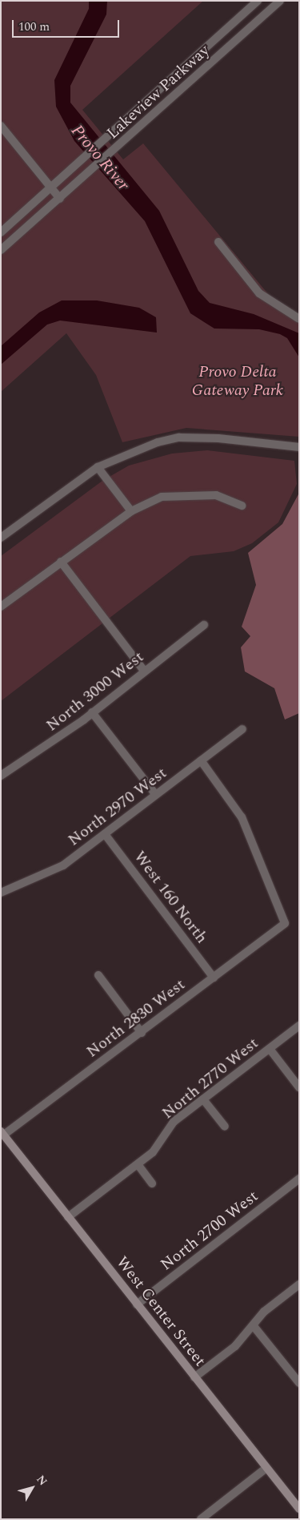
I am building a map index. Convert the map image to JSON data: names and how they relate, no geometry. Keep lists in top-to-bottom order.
{
  "streets": {
    "main road": ["West Center Street"],
    "street": [
      "Lakeview Parkway",
      "North 3000 West",
      "North 2970 West",
      "West 160 North",
      "North 2830 West",
      "North 2770 West",
      "North 2700 West"
    ]
  },
  "crossings": [
    ["North 2970 West", "West 160 North"],
    ["North 2970 West", "North 2830 West"],
    ["West 160 North", "North 2830 West"],
    ["North 2830 West", "West Center Street"],
    ["North 2770 West", "West Center Street"],
    ["North 2700 West", "West Center Street"]
  ],
  "water": ["Provo River"],
  "parks": ["Provo Delta Gateway Park"],
  "scale_bar": "100 m",
  "north": "top right"
}
